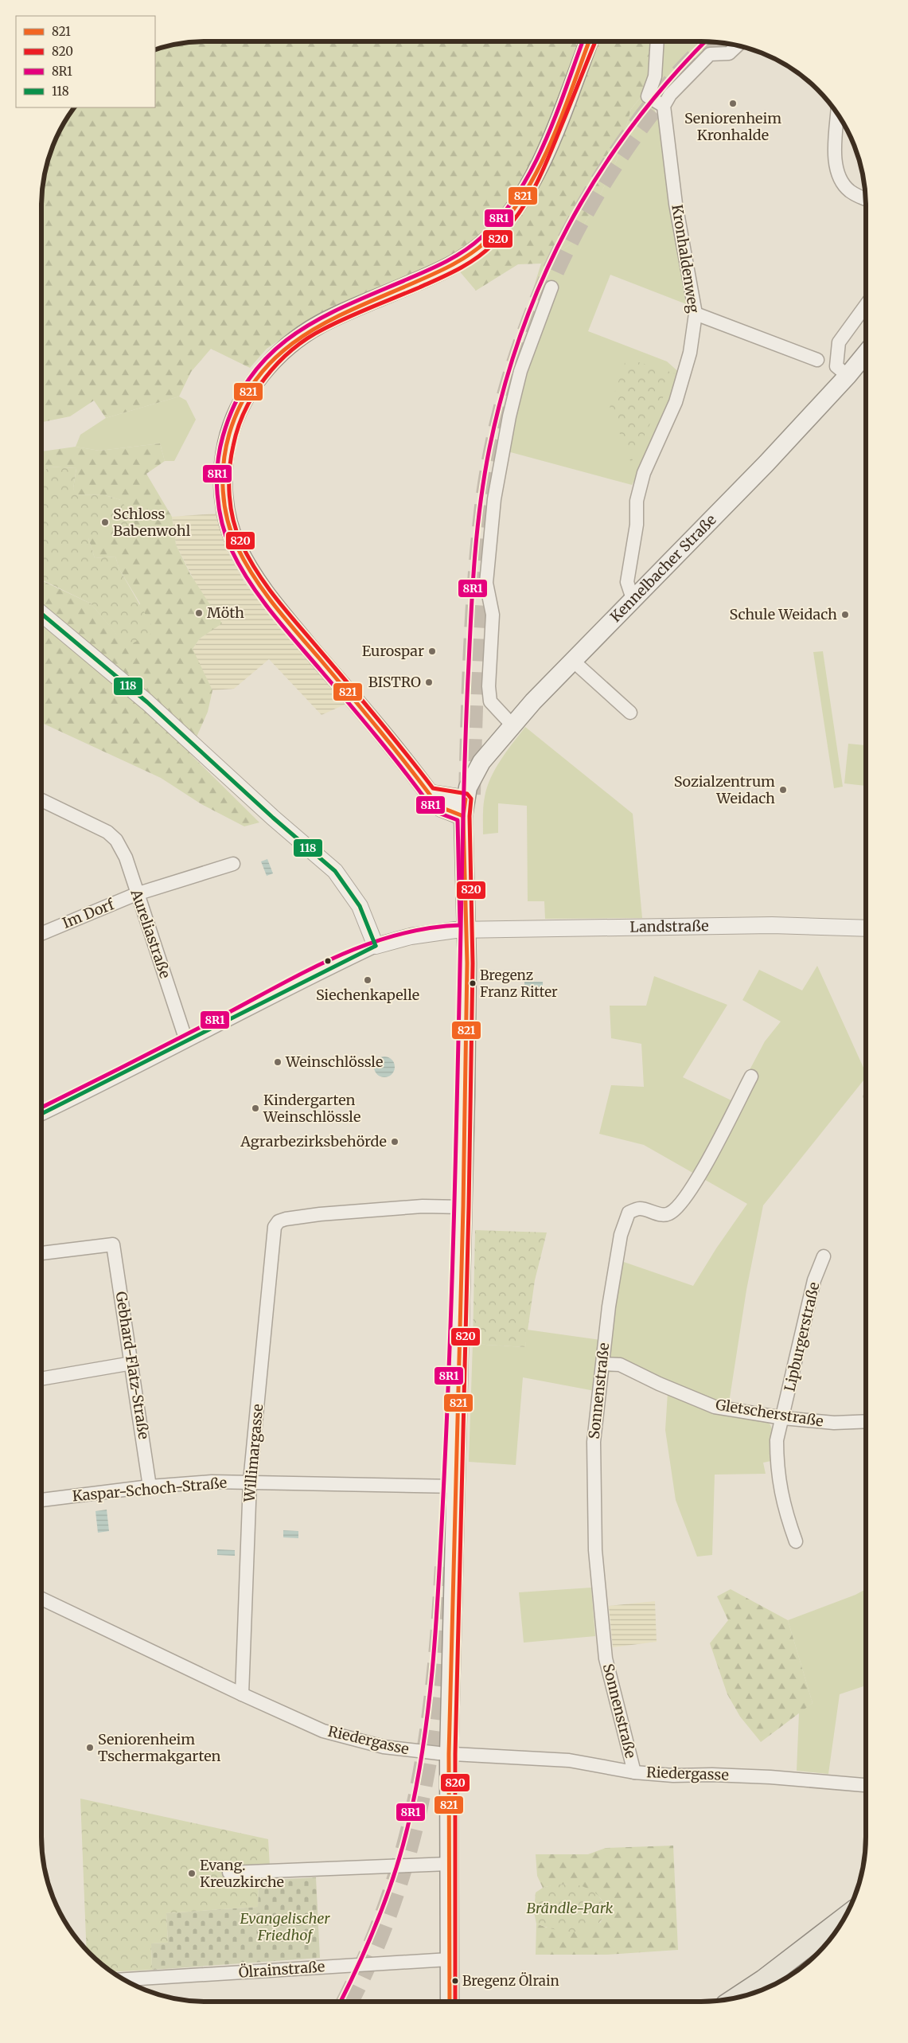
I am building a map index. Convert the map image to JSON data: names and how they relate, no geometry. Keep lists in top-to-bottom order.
{
  "streets": {
    "main road": ["Kennelbacher Straße"],
    "street": [
      "Kronhaldenweg",
      "Im Dorf",
      "Landstraße",
      "Aureliastraße",
      "Lipburgerstraße",
      "Gebhard-Flatz-Straße",
      "Sonnenstraße",
      "Gletscherstraße",
      "Willimargasse",
      "Kaspar-Schoch-Straße",
      "Riedergasse",
      "Ölrainstraße"
    ]
  },
  "crossings": [
    ["Kronhaldenweg", "Kennelbacher Straße"],
    ["Kennelbacher Straße", "Landstraße"],
    ["Kennelbacher Straße", "Willimargasse"],
    ["Kennelbacher Straße", "Kaspar-Schoch-Straße"],
    ["Kennelbacher Straße", "Riedergasse"],
    ["Kennelbacher Straße", "Ölrainstraße"],
    ["Im Dorf", "Aureliastraße"],
    ["Lipburgerstraße", "Gletscherstraße"],
    ["Gebhard-Flatz-Straße", "Kaspar-Schoch-Straße"],
    ["Sonnenstraße", "Gletscherstraße"],
    ["Sonnenstraße", "Riedergasse"],
    ["Willimargasse", "Kaspar-Schoch-Straße"],
    ["Willimargasse", "Riedergasse"]
  ],
  "parks": ["Brändle-Park", "Evangelischer Friedhof"],
  "places": [
    "Seniorenheim Kronhalde",
    "Schloss Babenwohl",
    "Möth",
    "Schule Weidach",
    "Eurospar",
    "BISTRO",
    "Sozialzentrum Weidach",
    "Siechenkapelle",
    "Bregenz Franz Ritter",
    "Weinschlössle",
    "Kindergarten Weinschlössle",
    "Agrarbezirksbehörde",
    "Seniorenheim Tschermakgarten",
    "Evang. Kreuzkirche",
    "Bregenz Ölrain"
  ],
  "lines": [
    "transit line 821",
    "transit line 820",
    "transit line 8R1",
    "transit line 118"
  ],
  "legend": [
    "821",
    "820",
    "8R1",
    "118"
  ]
}
